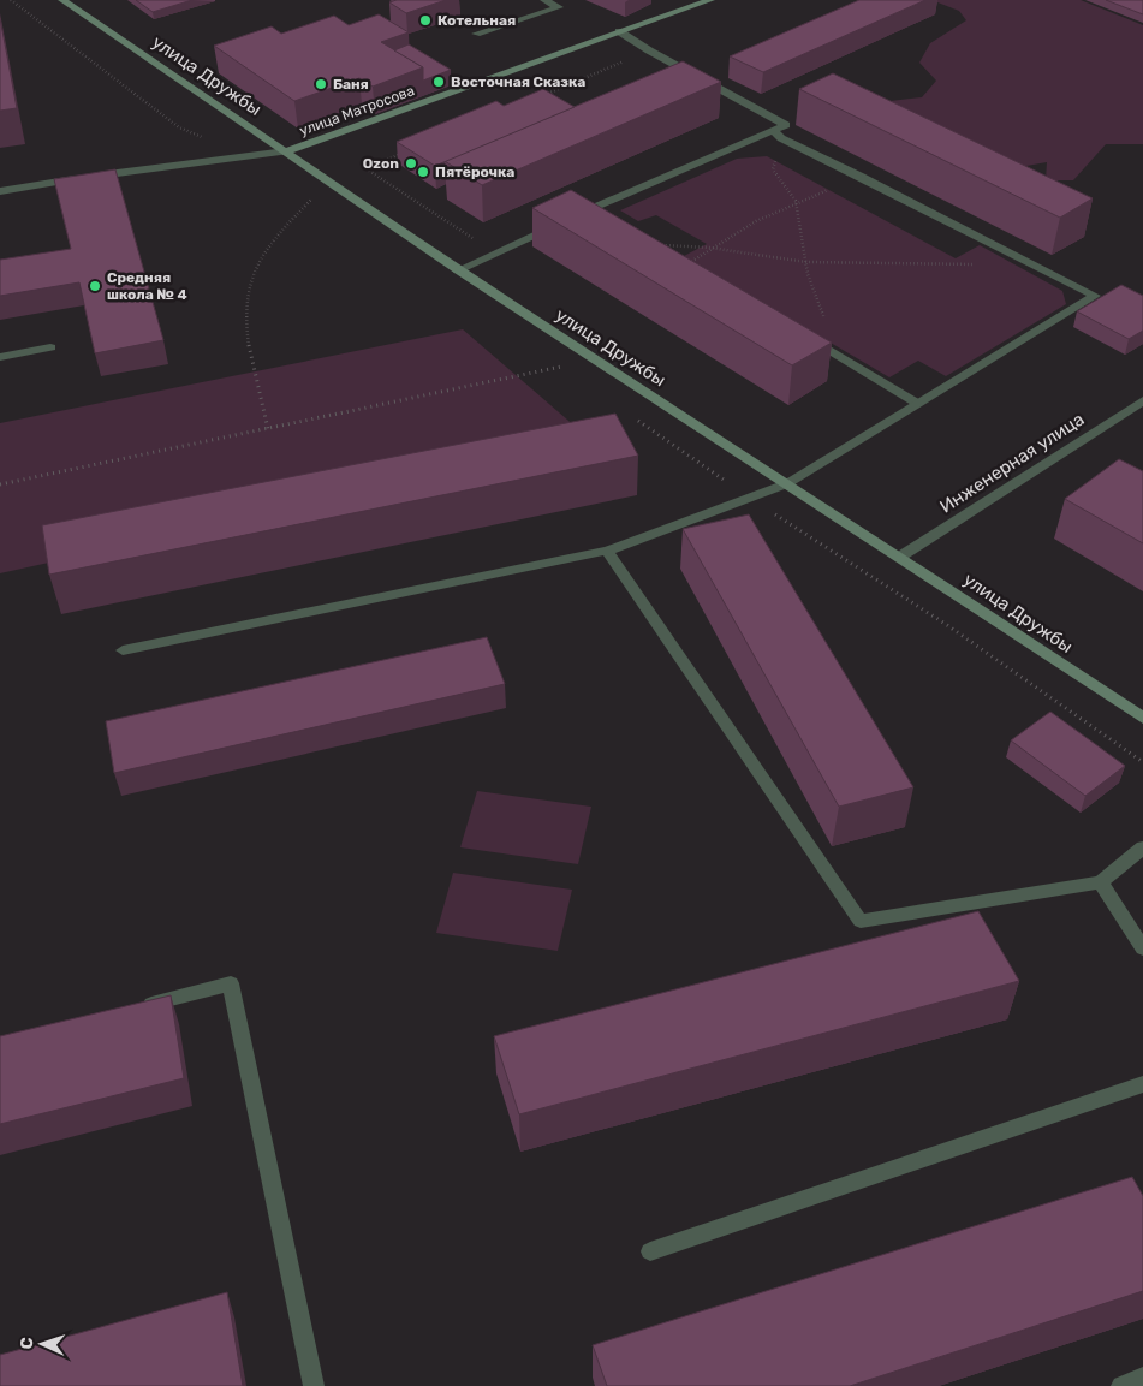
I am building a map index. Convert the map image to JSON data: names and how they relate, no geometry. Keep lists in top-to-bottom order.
{
  "streets": {
    "street": ["улица Дружбы", "улица Матросова", "Инженерная улица"]
  },
  "crossings": [
    ["улица Дружбы", "улица Матросова"],
    ["улица Дружбы", "Инженерная улица"]
  ],
  "places": [
    "Котельная",
    "Восточная Сказка",
    "Баня",
    "Ozon",
    "Пятёрочка",
    "Средняя школа № 4"
  ],
  "north": "left"
}
